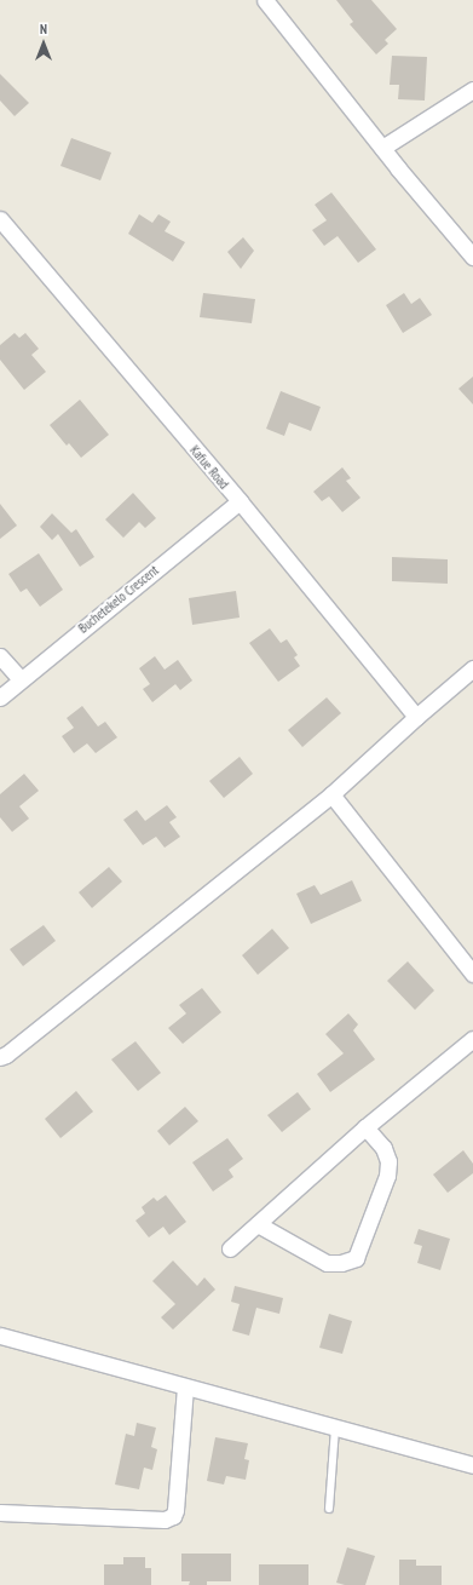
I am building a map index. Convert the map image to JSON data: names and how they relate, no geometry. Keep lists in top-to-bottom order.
{
  "streets": {
    "street": ["Kafue Road", "Buchetekelo Crescent"]
  },
  "crossings": [
    ["Kafue Road", "Buchetekelo Crescent"]
  ],
  "north": "top"
}
